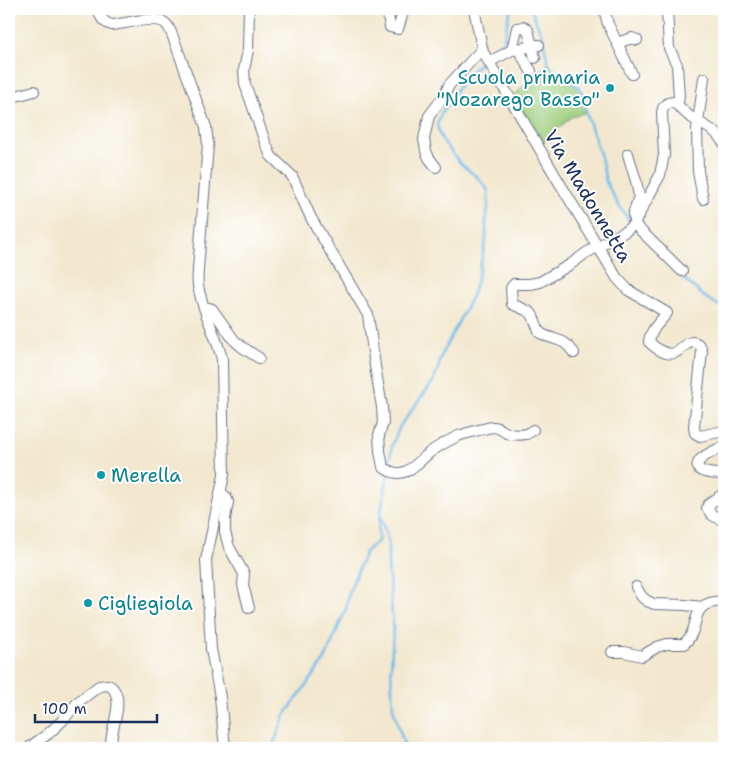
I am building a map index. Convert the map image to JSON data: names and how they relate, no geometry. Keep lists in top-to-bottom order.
{
  "streets": {
    "street": ["Via Madonnetta"]
  },
  "places": ["Scuola primaria \"Nozarego Basso\"", "Merella", "Cigliegiola"],
  "scale_bar": "100 m"
}
